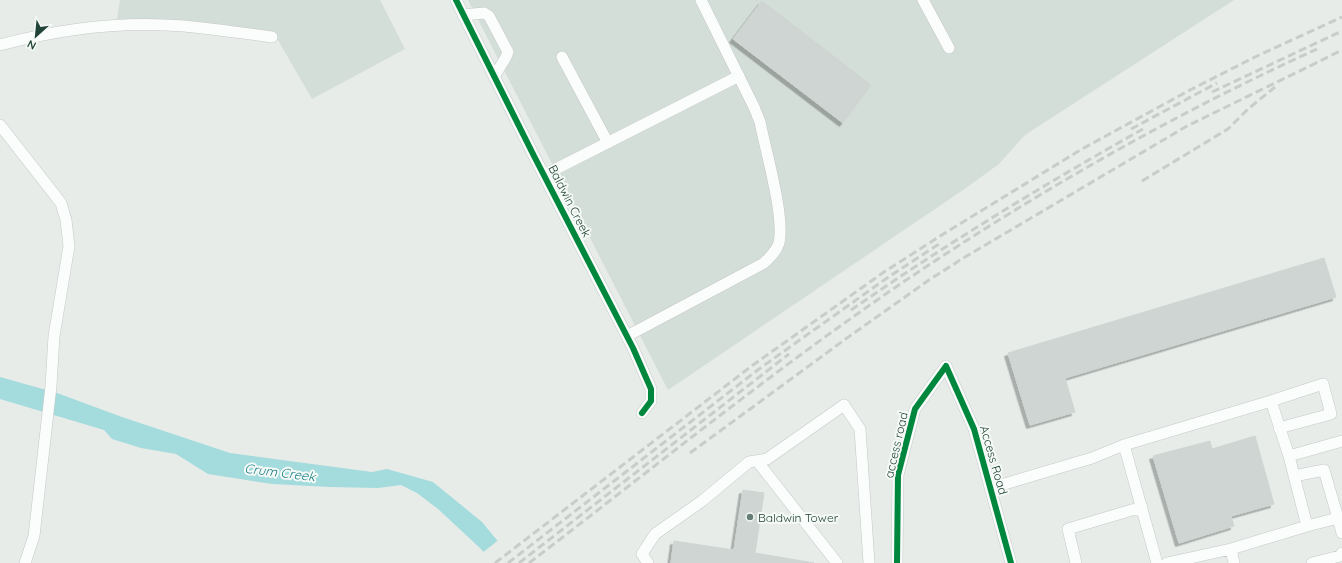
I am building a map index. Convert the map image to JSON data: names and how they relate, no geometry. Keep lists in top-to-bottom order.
{
  "streets": {
    "street": ["Baldwin Creek", "access road", "Access Road"]
  },
  "crossings": [
    ["access road", "Access Road"]
  ],
  "water": ["Crum Creek"],
  "places": ["Baldwin Tower"],
  "north": "bottom left"
}
